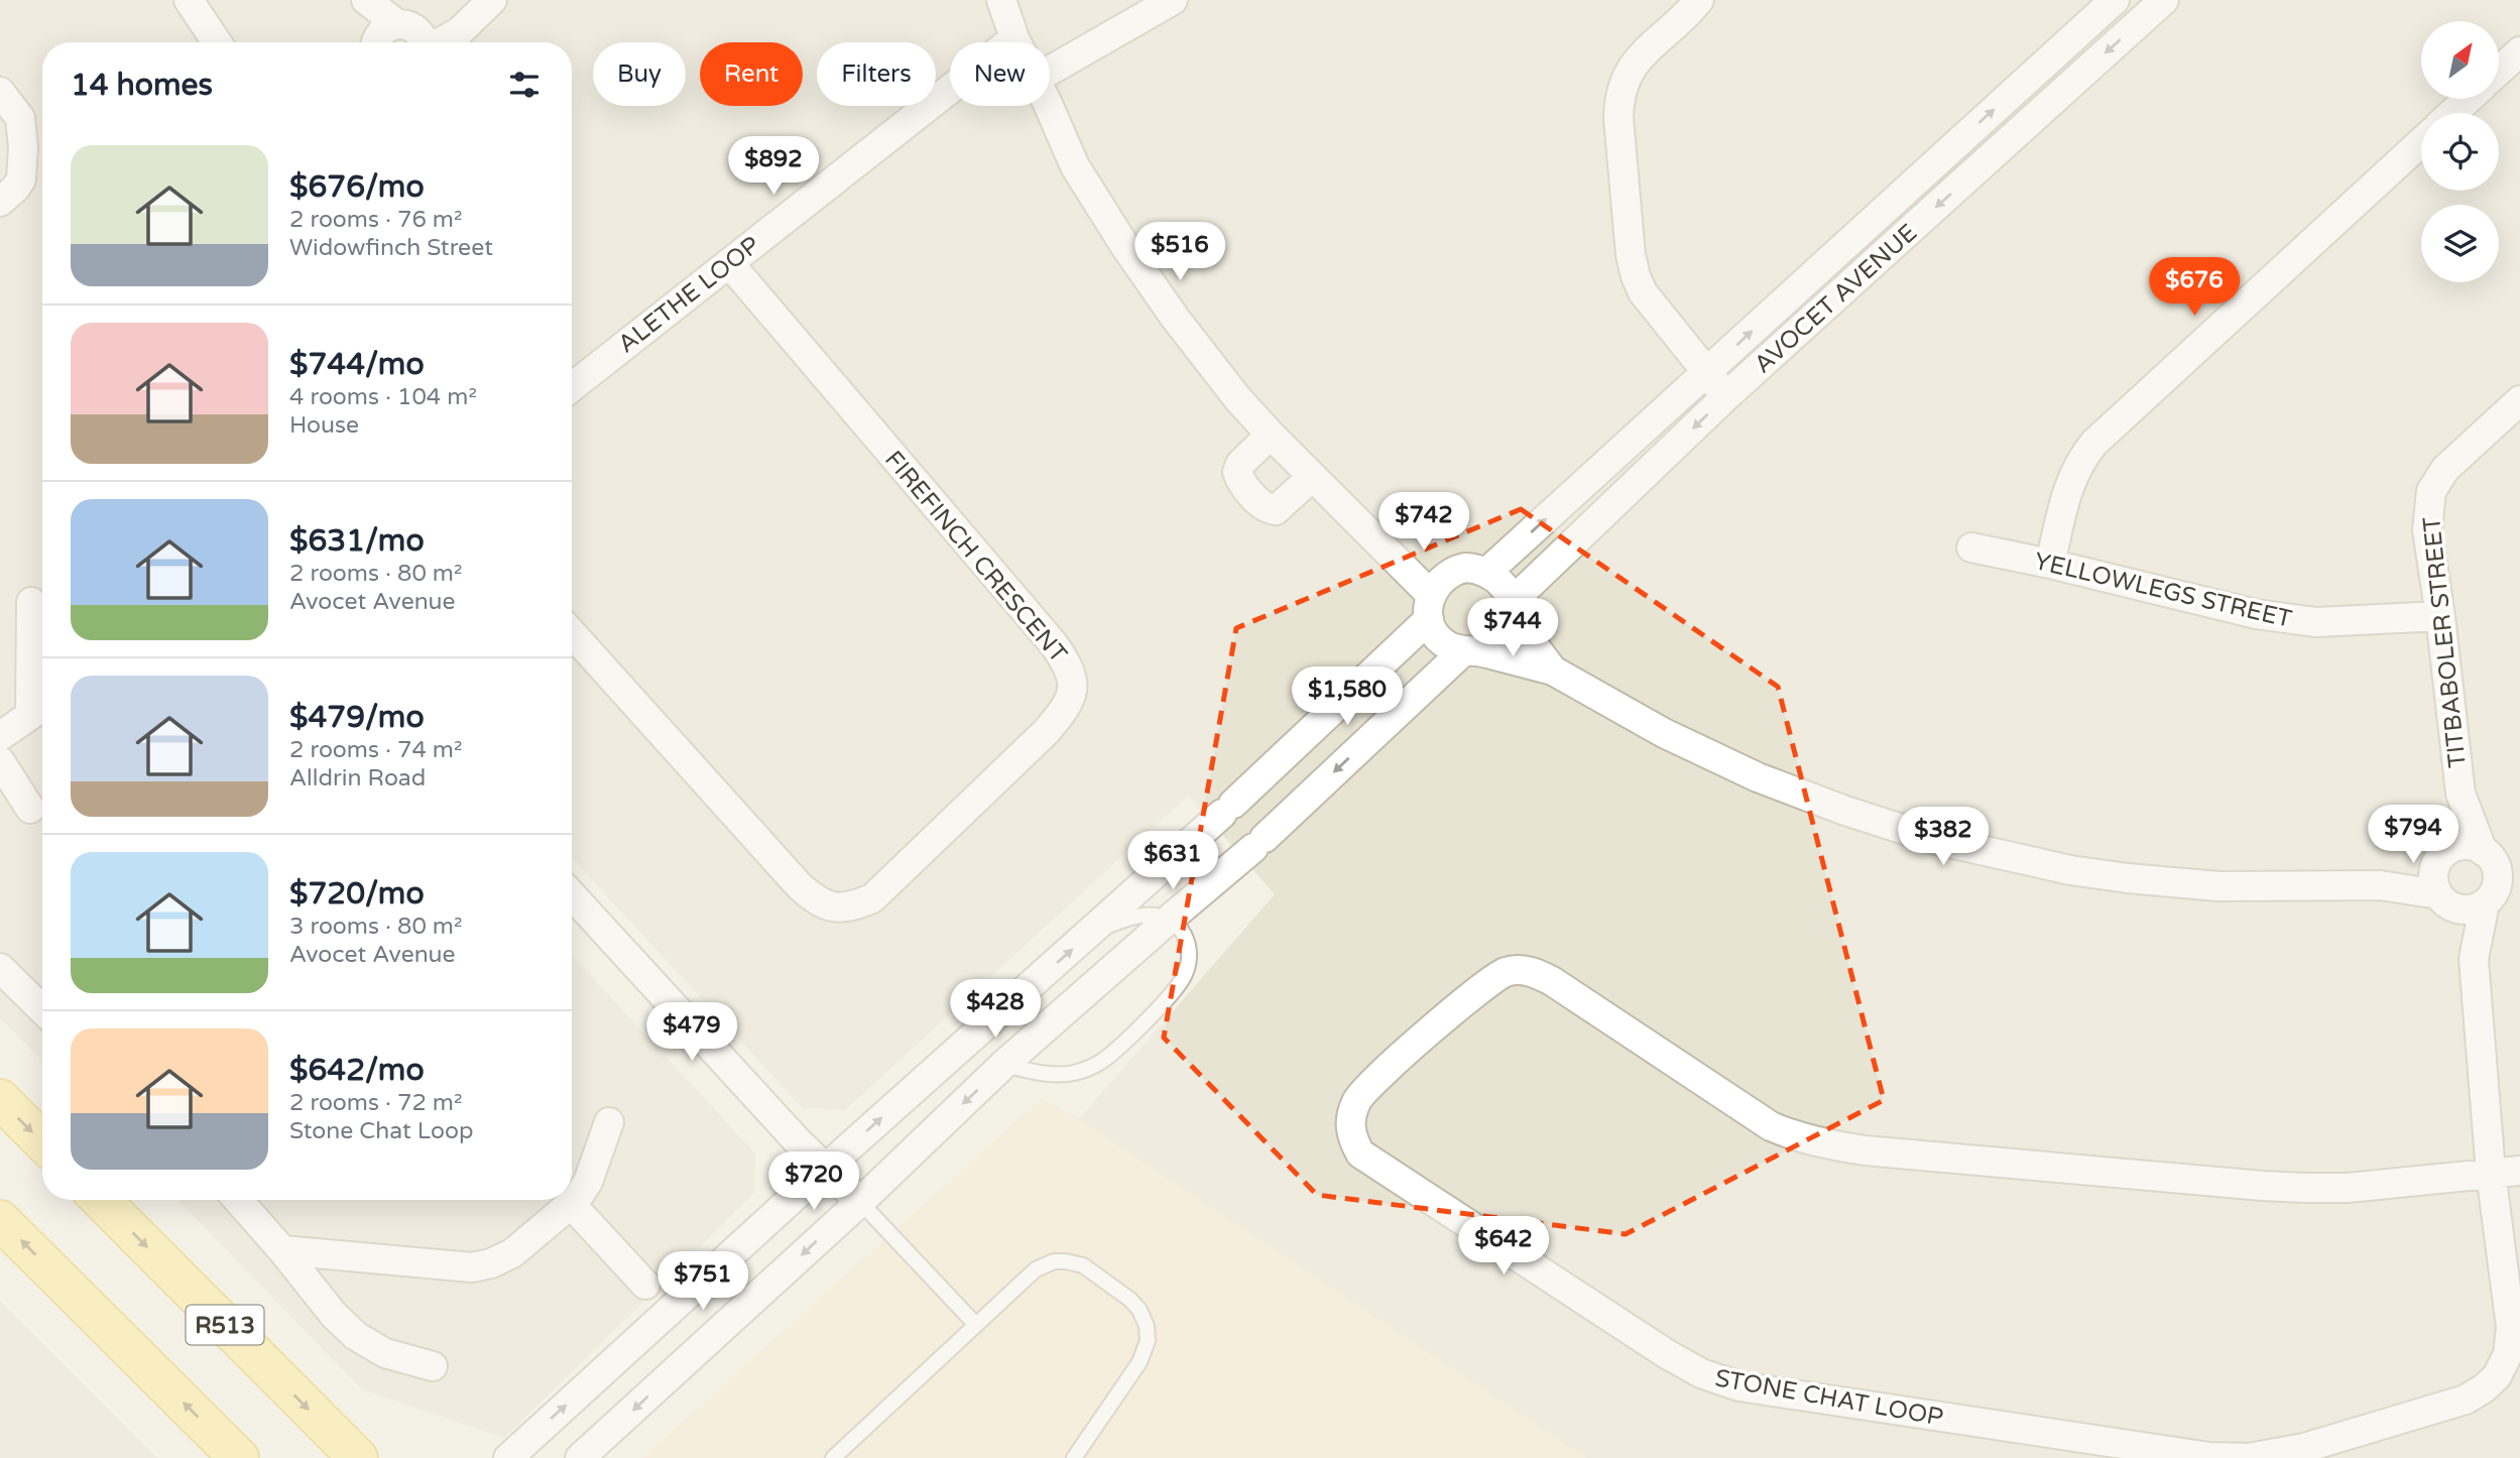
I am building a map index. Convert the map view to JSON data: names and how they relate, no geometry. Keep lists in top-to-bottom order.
{
  "streets": {
    "main road": ["R513"],
    "street": [
      "ALETHE LOOP",
      "AVOCET AVENUE",
      "FIREFINCH CRESCENT",
      "YELLOWLEGS STREET",
      "TITBABOLER STREET",
      "STONE CHAT LOOP"
    ]
  },
  "crossings": [
    ["ALETHE LOOP", "FIREFINCH CRESCENT"],
    ["YELLOWLEGS STREET", "TITBABOLER STREET"],
    ["TITBABOLER STREET", "STONE CHAT LOOP"]
  ],
  "north": "top right",
  "page": {
    "chip": [
      "Buy",
      "Rent",
      "Filters",
      "New"
    ],
    "heading": "14 homes",
    "list": [
      {
        "name": "$676/mo",
        "note": "2 rooms · 76 m² · Widowfinch Street"
      },
      {
        "name": "$744/mo",
        "note": "4 rooms · 104 m² · House"
      },
      {
        "name": "$631/mo",
        "note": "2 rooms · 80 m² · Avocet Avenue"
      },
      {
        "name": "$479/mo",
        "note": "2 rooms · 74 m² · Alldrin Road"
      },
      {
        "name": "$720/mo",
        "note": "3 rooms · 80 m² · Avocet Avenue"
      },
      {
        "name": "$642/mo",
        "note": "2 rooms · 72 m² · Stone Chat Loop"
      }
    ],
    "price": [
      "$892",
      "$516",
      "$676",
      "$742",
      "$744",
      "$1,580",
      "$794",
      "$382",
      "$631",
      "$428",
      "$479",
      "$720",
      "$642",
      "$751"
    ]
  }
}
